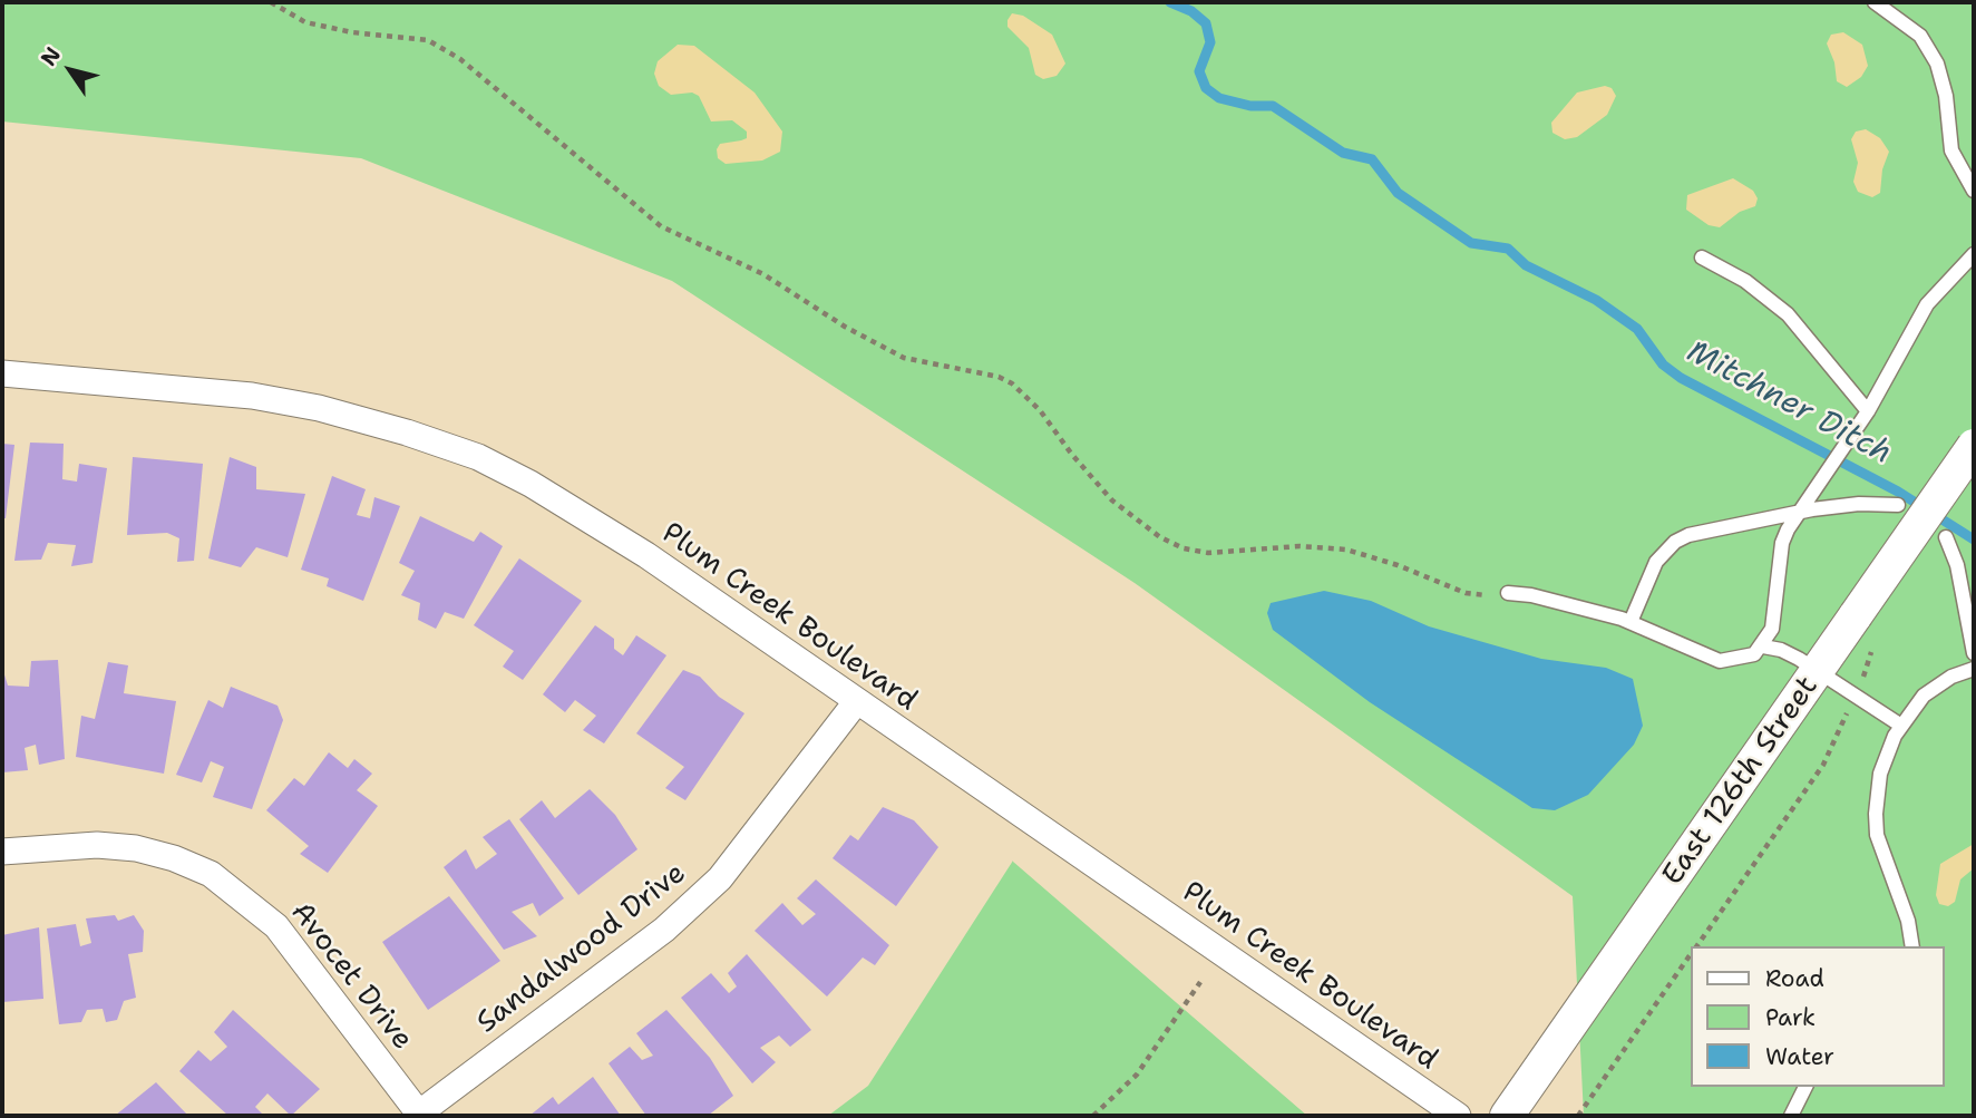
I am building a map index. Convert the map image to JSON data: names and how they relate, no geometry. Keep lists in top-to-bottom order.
{
  "streets": {
    "street": [
      "Plum Creek Boulevard",
      "East 126th Street",
      "Sandalwood Drive",
      "Avocet Drive"
    ]
  },
  "crossings": [
    ["Plum Creek Boulevard", "Sandalwood Drive"],
    ["Sandalwood Drive", "Avocet Drive"]
  ],
  "water": ["Mitchner Ditch"],
  "legend": ["Road", "Park", "Water"],
  "north": "top left"
}
